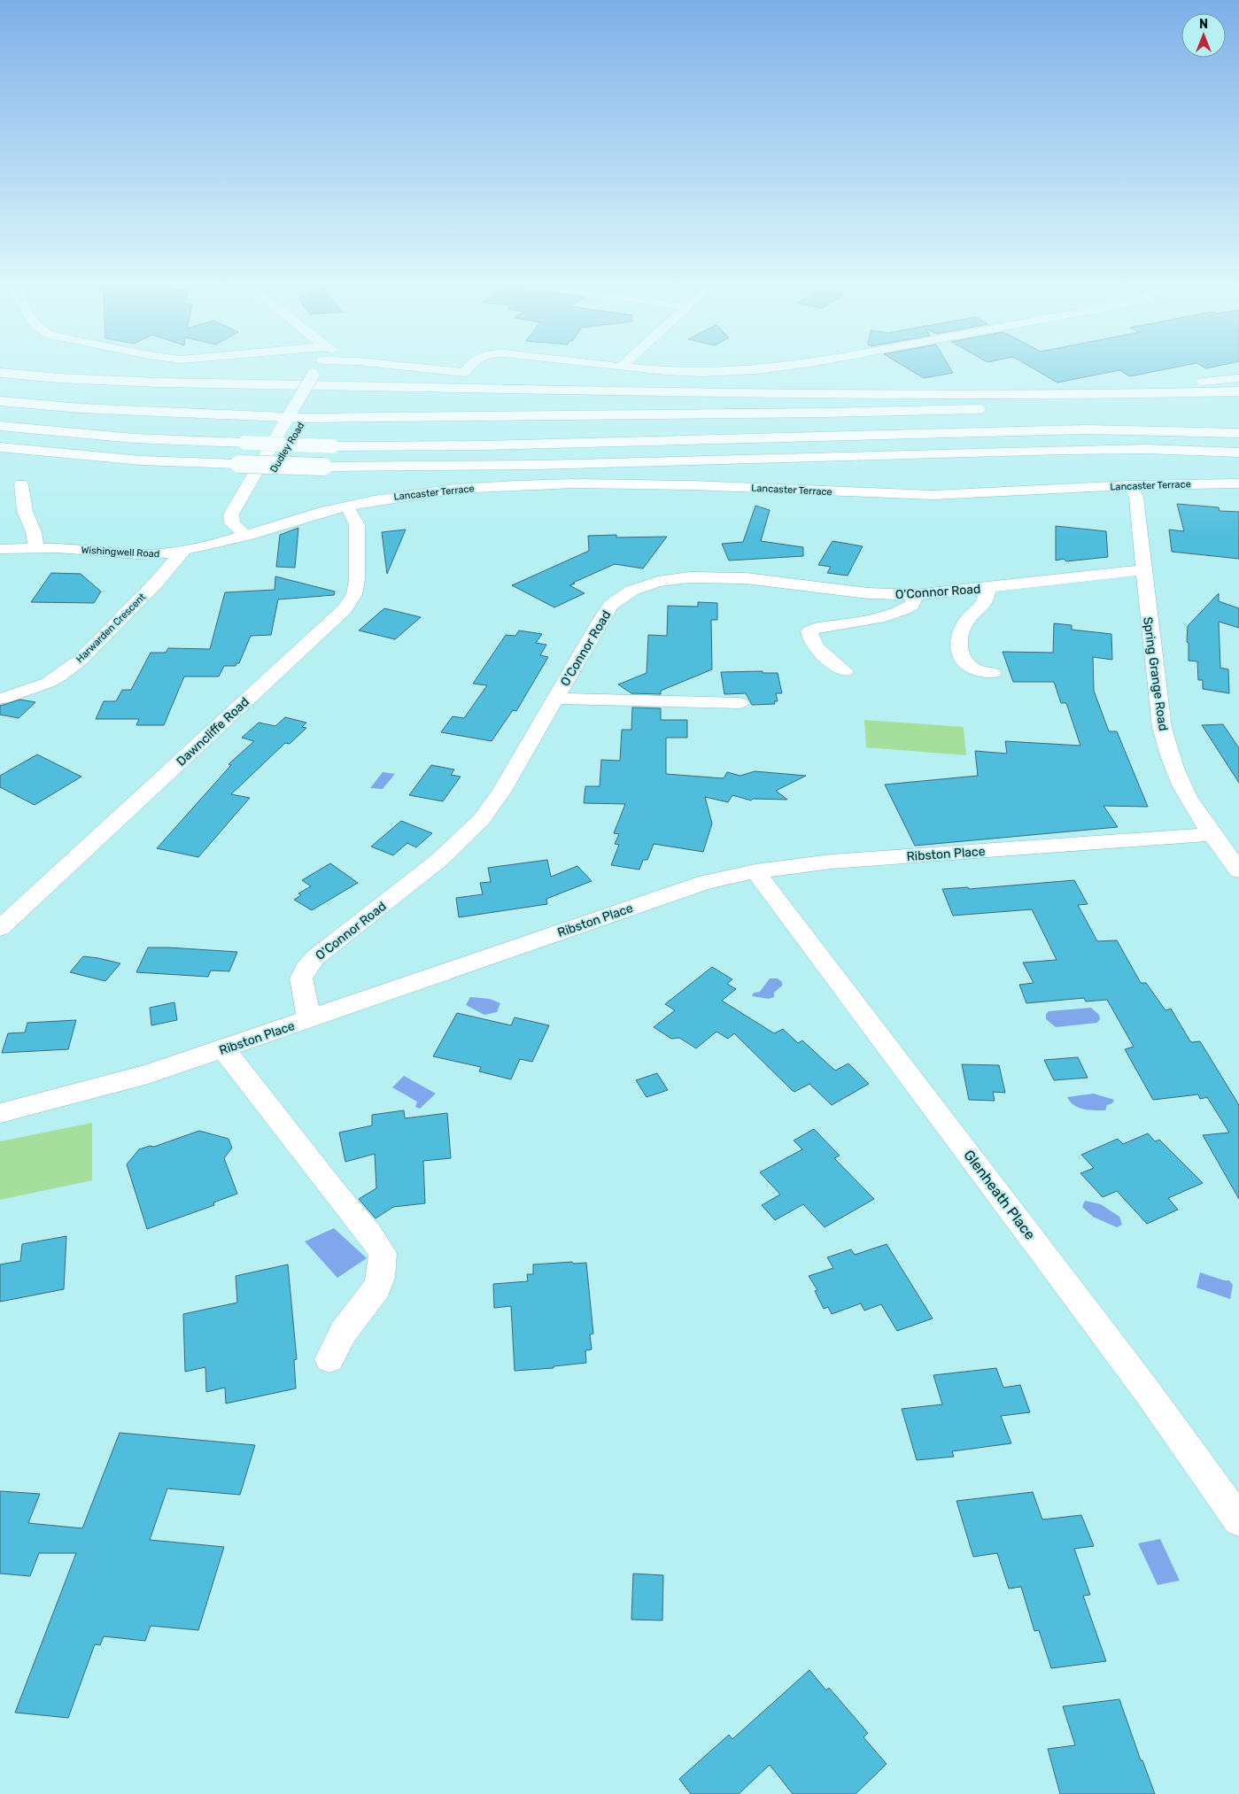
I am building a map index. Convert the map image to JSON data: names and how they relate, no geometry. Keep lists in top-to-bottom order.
{
  "streets": {
    "street": [
      "Dudley Road",
      "Lancaster Terrace",
      "Wishingwell Road",
      "O'Connor Road",
      "Harwarden Crescent",
      "Spring Grange Road",
      "Dawncliffe Road",
      "Ribston Place",
      "Glenheath Place"
    ]
  },
  "crossings": [
    ["Lancaster Terrace", "Spring Grange Road"],
    ["Lancaster Terrace", "Dawncliffe Road"],
    ["Wishingwell Road", "Harwarden Crescent"],
    ["O'Connor Road", "Spring Grange Road"],
    ["O'Connor Road", "Ribston Place"],
    ["Spring Grange Road", "Ribston Place"],
    ["Ribston Place", "Glenheath Place"]
  ],
  "north": "top"
}
